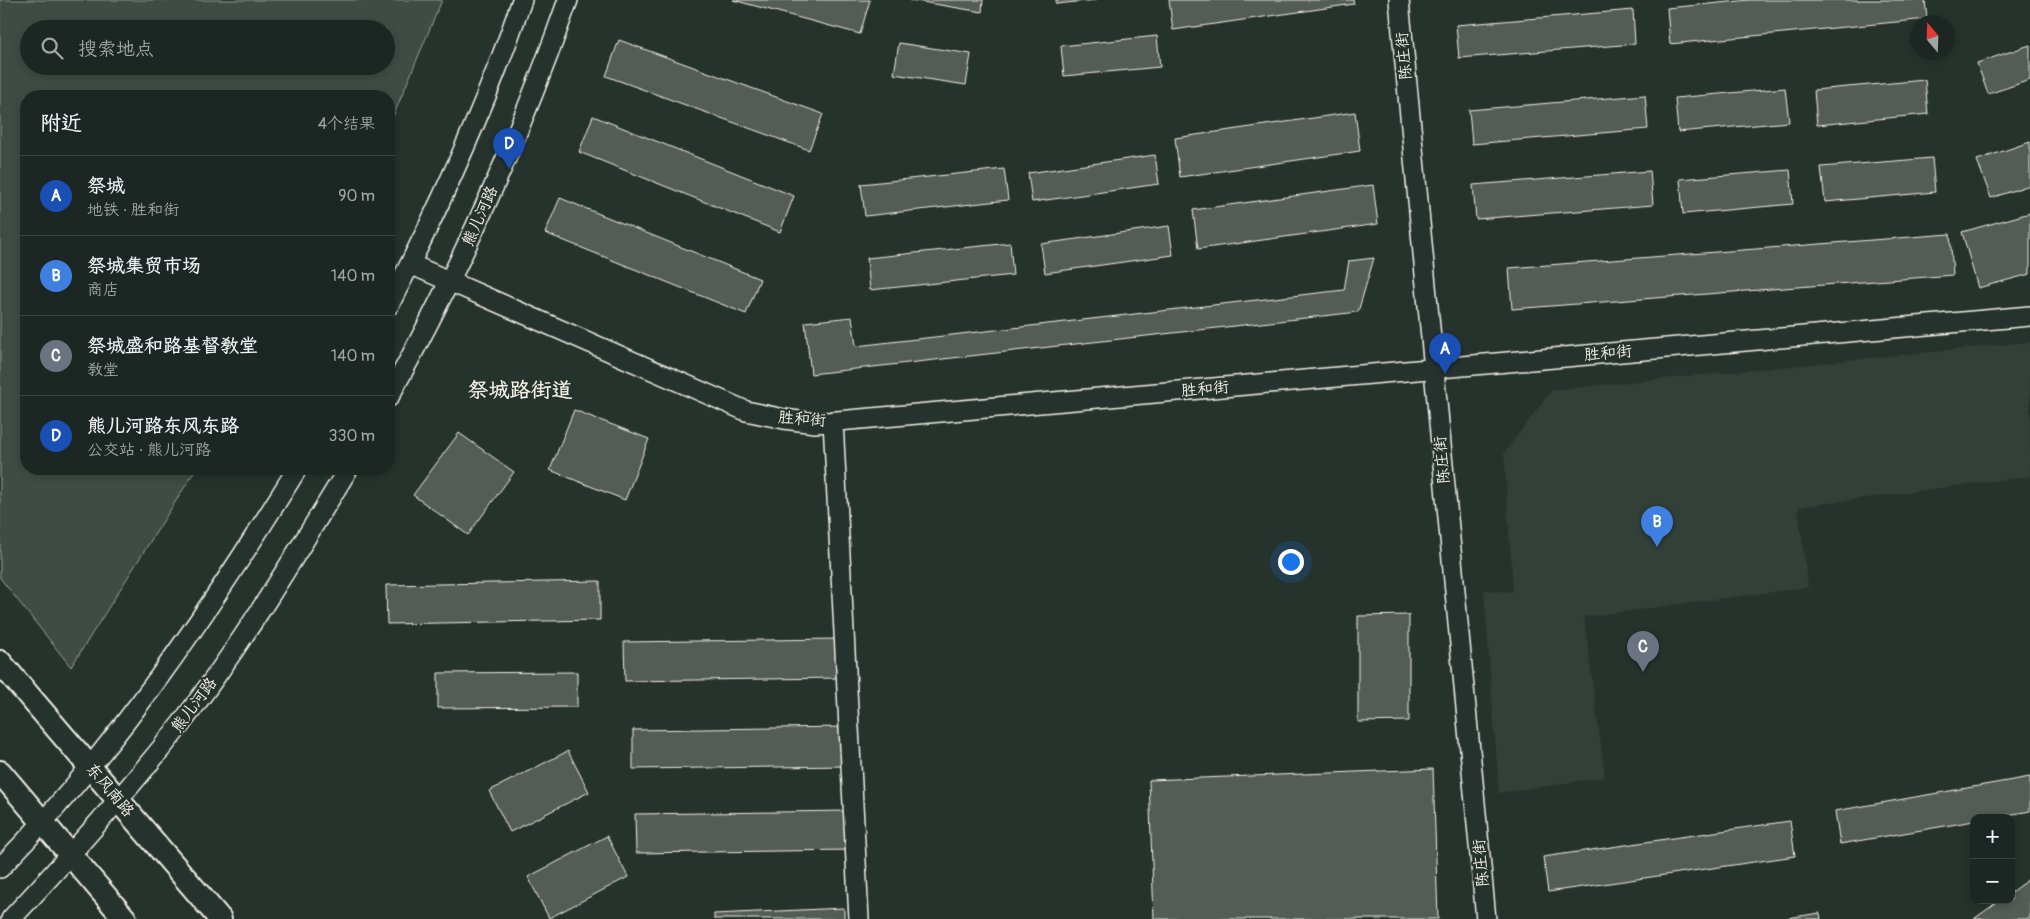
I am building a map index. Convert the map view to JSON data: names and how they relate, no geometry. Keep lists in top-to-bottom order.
{
  "streets": {
    "main road": ["东风南路"],
    "street": ["陈庄街", "熊儿河路", "胜和街"]
  },
  "crossings": [
    ["陈庄街", "胜和街"],
    ["熊儿河路", "胜和街"],
    ["熊儿河路", "东风南路"]
  ],
  "districts": ["祭城路街道"],
  "north": "top",
  "page": {
    "search": "搜索地点",
    "heading": ["附近", "4个结果"],
    "pins": [
      "D",
      "A",
      "B",
      "C"
    ],
    "list": [
      {
        "mark": "A",
        "name": "祭城",
        "note": "地铁 · 胜和街",
        "value": "90 m"
      },
      {
        "mark": "B",
        "name": "祭城集贸市场",
        "note": "商店",
        "value": "140 m"
      },
      {
        "mark": "C",
        "name": "祭城盛和路基督教堂",
        "note": "教堂",
        "value": "140 m"
      },
      {
        "mark": "D",
        "name": "熊儿河路东风东路",
        "note": "公交站 · 熊儿河路",
        "value": "330 m"
      }
    ],
    "map_buttons": ["+", "−"]
  }
}
